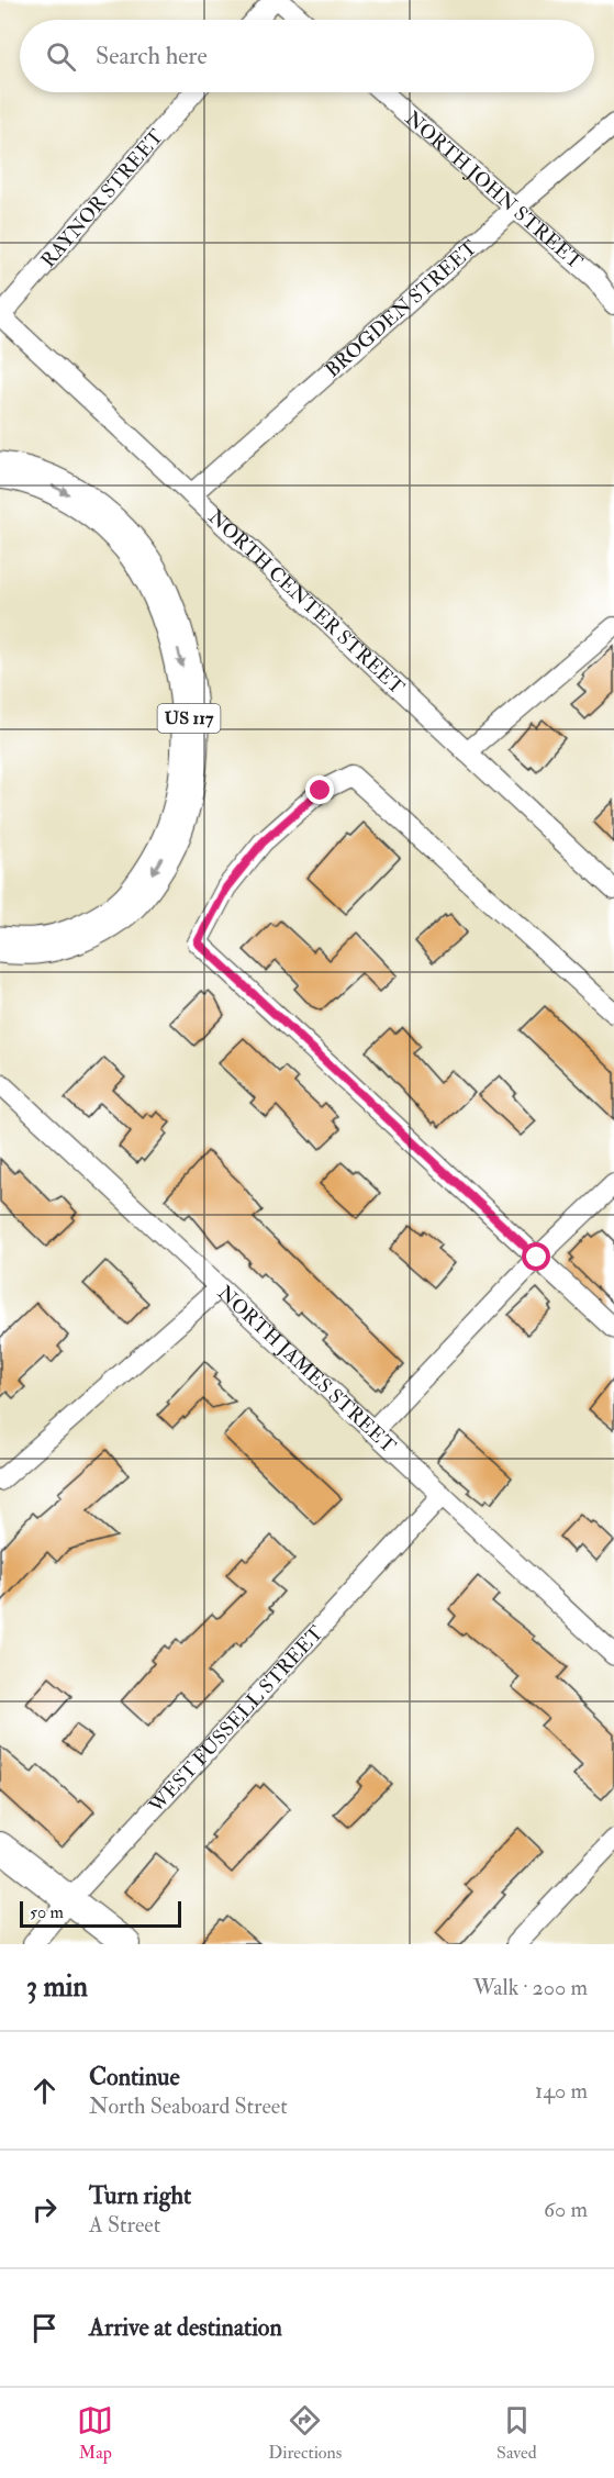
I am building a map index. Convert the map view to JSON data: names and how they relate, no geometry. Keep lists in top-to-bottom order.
{
  "streets": {
    "highway": ["US 117"],
    "street": [
      "NORTH JOHN STREET",
      "RAYNOR STREET",
      "BROGDEN STREET",
      "NORTH CENTER STREET",
      "NORTH JAMES STREET",
      "WEST FUSSELL STREET"
    ]
  },
  "crossings": [
    ["NORTH JOHN STREET", "BROGDEN STREET"],
    ["RAYNOR STREET", "NORTH CENTER STREET"],
    ["BROGDEN STREET", "NORTH CENTER STREET"],
    ["NORTH JAMES STREET", "WEST FUSSELL STREET"]
  ],
  "scale_bar": "50 m",
  "page": {
    "search": "Search here",
    "scale": "50 m",
    "heading": ["3 min", "Walk · 200 m"],
    "list": [
      ["Continue", "North Seaboard Street", "140 m"],
      ["Turn right", "A Street", "60 m"],
      "Arrive at destination"
    ],
    "nav": ["Map", "Directions", "Saved"]
  }
}
